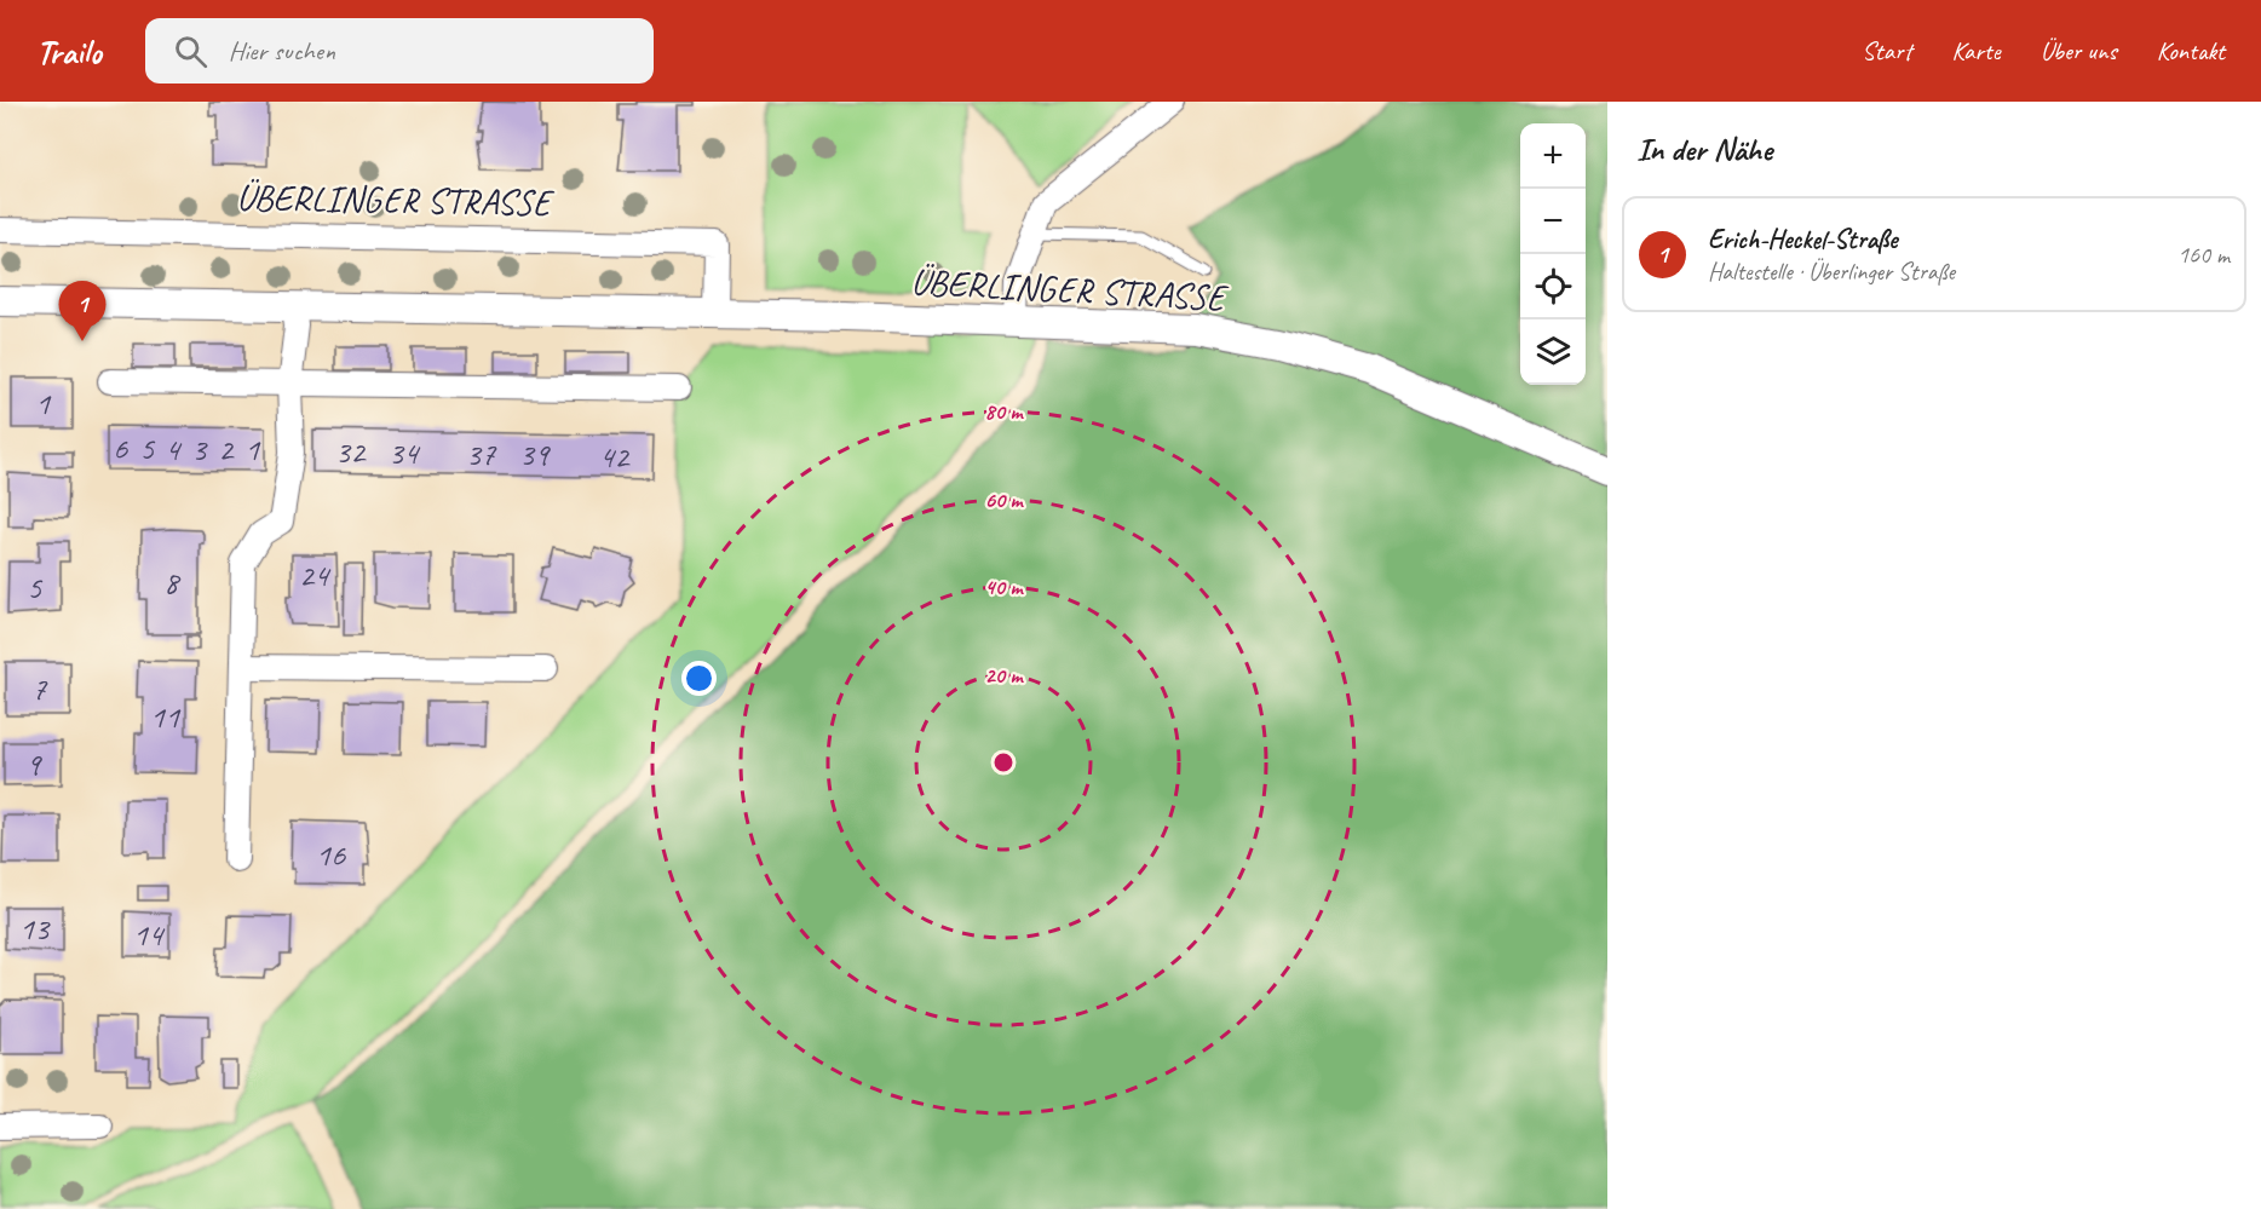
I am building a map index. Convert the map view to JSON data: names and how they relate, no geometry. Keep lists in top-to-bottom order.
{
  "streets": {
    "street": ["ÜBERLINGER STRASSE"]
  },
  "house_numbers": [
    "1",
    "6",
    "5",
    "4",
    "3",
    "2",
    "1",
    "32",
    "34",
    "37",
    "39",
    "42",
    "24",
    "8",
    "5",
    "7",
    "11",
    "9",
    "16",
    "13",
    "14"
  ],
  "page": {
    "header": "Trailo",
    "search": "Hier suchen",
    "nav": [
      "Start",
      "Karte",
      "Über uns",
      "Kontakt"
    ],
    "heading": "In der Nähe",
    "map_buttons": ["+", "−"],
    "list": [
      {
        "mark": "1",
        "name": "Erich-Heckel-Straße",
        "note": "Haltestelle · Überlinger Straße",
        "value": "160 m"
      }
    ],
    "pins": "1"
  },
  "rings": [
    "80 m",
    "60 m",
    "40 m",
    "20 m"
  ]
}
